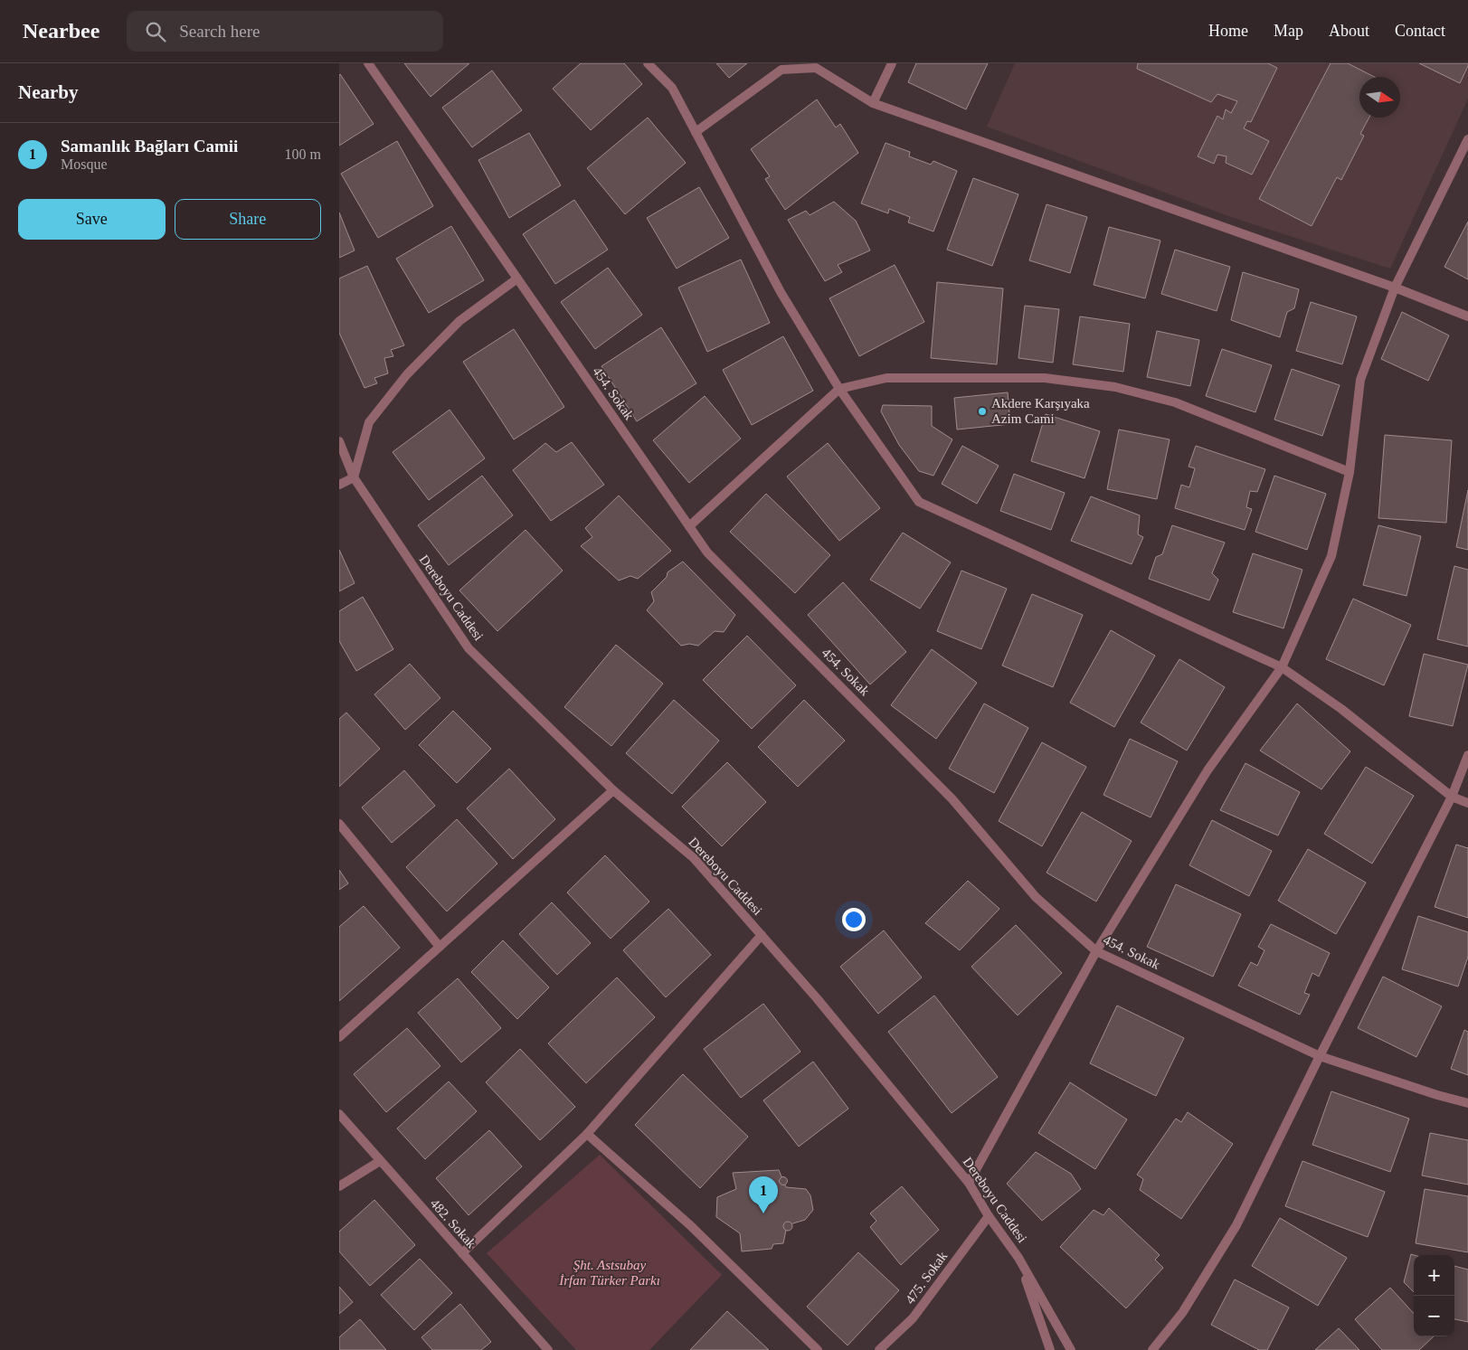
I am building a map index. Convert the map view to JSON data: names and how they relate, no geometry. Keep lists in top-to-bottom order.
{
  "streets": {
    "street": [
      "454. Sokak",
      "Dereboyu Caddesi",
      "482. Sokak",
      "475. Sokak"
    ]
  },
  "crossings": [
    ["Dereboyu Caddesi", "475. Sokak"]
  ],
  "parks": ["Şht. Astsubay İrfan Türker Parkı"],
  "places": ["Akdere Karşıyaka Azim Cami"],
  "north": "right",
  "page": {
    "header": "Nearbee",
    "search": "Search here",
    "nav": [
      "Home",
      "Map",
      "About",
      "Contact"
    ],
    "heading": "Nearby",
    "list": [
      {
        "mark": "1",
        "name": "Samanlık Bağları Camii",
        "note": "Mosque",
        "value": "100 m"
      }
    ],
    "buttons": ["Save", "Share"],
    "pins": "1",
    "map_buttons": ["+", "−"]
  }
}
